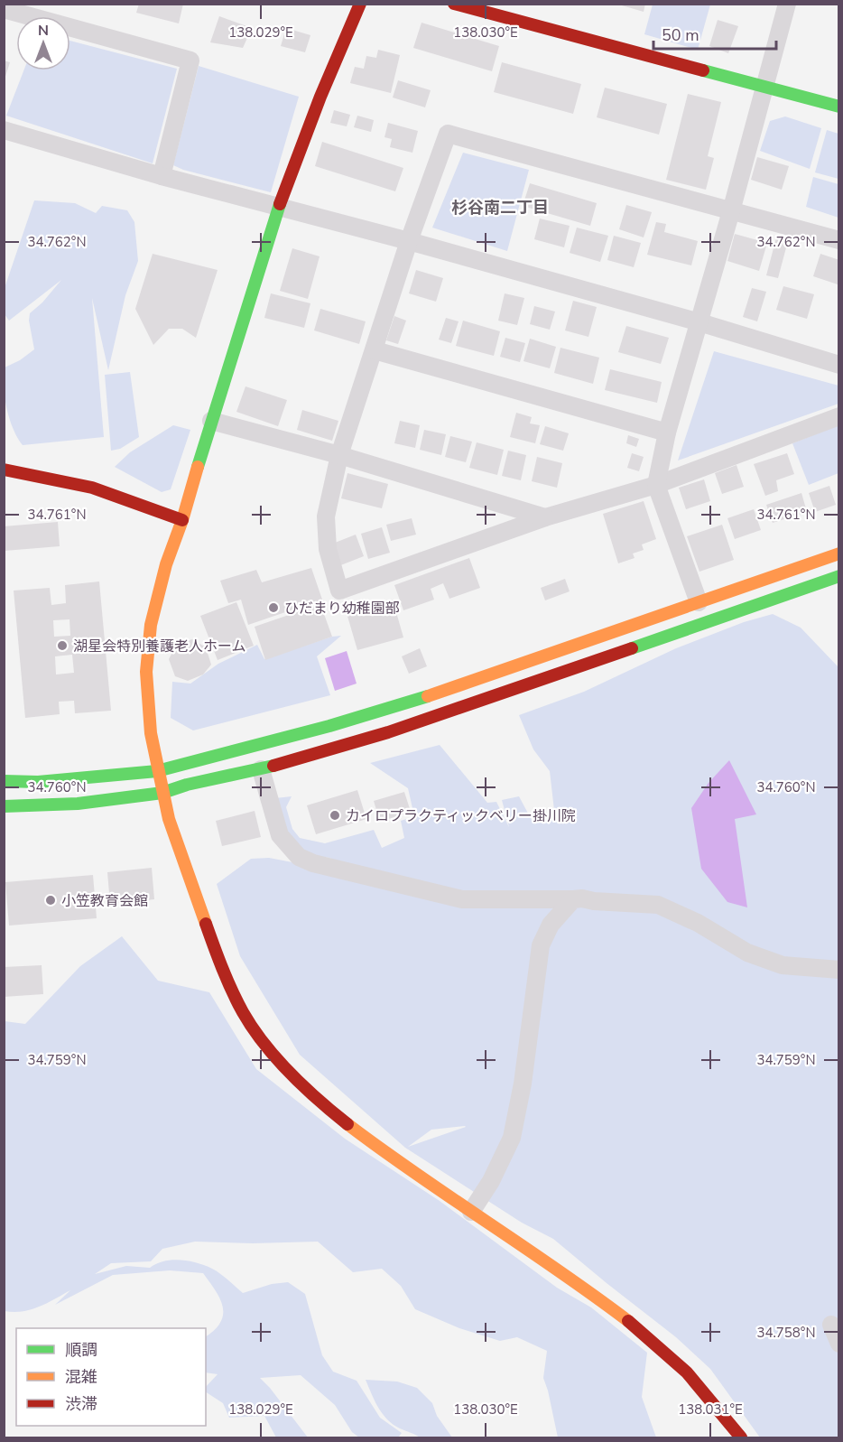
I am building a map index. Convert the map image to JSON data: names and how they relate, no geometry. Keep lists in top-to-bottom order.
{
  "districts": ["杉谷南二丁目"],
  "places": [
    "ひだまり幼稚園部",
    "湖星会特別養護老人ホーム",
    "カイロプラクティックベリー掛川院",
    "小笠教育会館"
  ],
  "legend": ["順調", "混雑", "渋滞"],
  "scale_bar": "50 m",
  "north": "top",
  "coordinates": [
    "138.029°E",
    "138.030°E",
    "34.762°N",
    "34.761°N",
    "34.760°N",
    "34.759°N",
    "34.758°N",
    "138.031°E"
  ]
}
